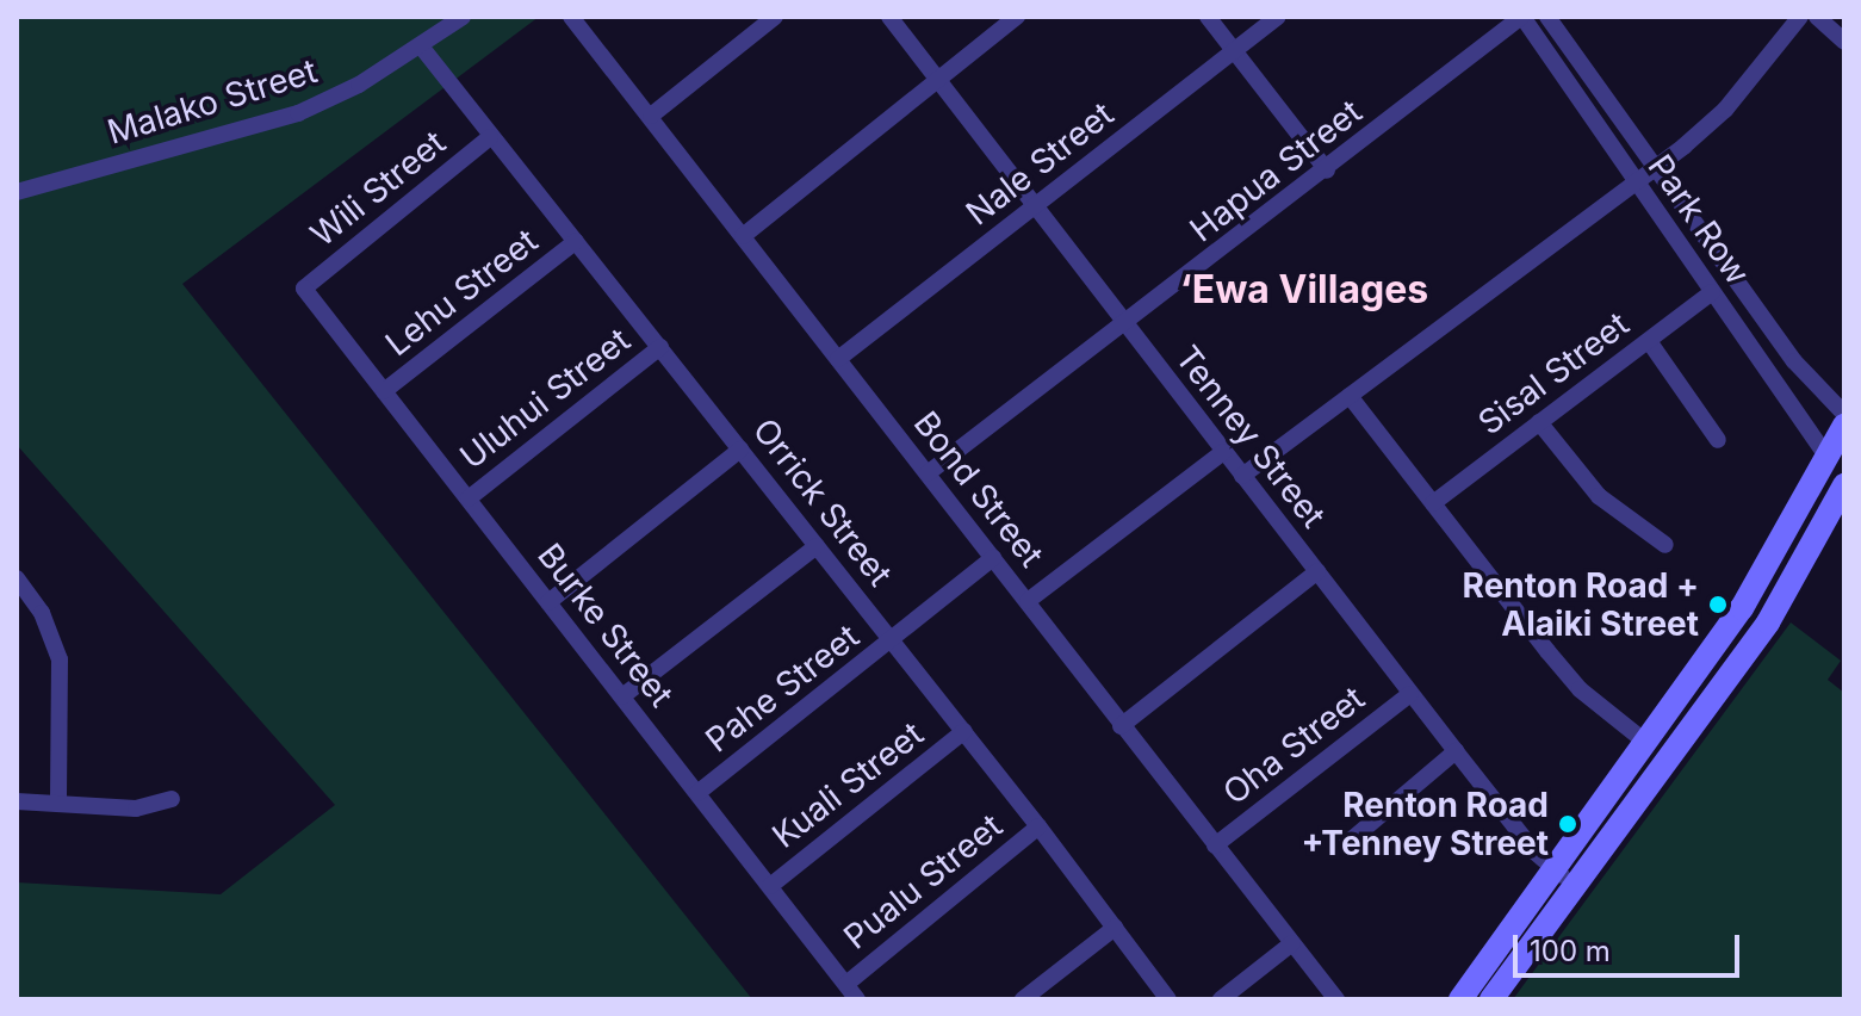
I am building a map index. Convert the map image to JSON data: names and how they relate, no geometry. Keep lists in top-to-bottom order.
{
  "streets": {
    "street": [
      "Malako Street",
      "Nale Street",
      "Hapua Street",
      "Wili Street",
      "Park Row",
      "Lehu Street",
      "Sisal Street",
      "Uluhui Street",
      "Tenney Street",
      "Bond Street",
      "Orrick Street",
      "Burke Street",
      "Pahe Street",
      "Oha Street",
      "Kuali Street",
      "Pualu Street"
    ]
  },
  "crossings": [
    ["Malako Street", "Orrick Street"],
    ["Nale Street", "Tenney Street"],
    ["Nale Street", "Bond Street"],
    ["Hapua Street", "Park Row"],
    ["Hapua Street", "Tenney Street"],
    ["Hapua Street", "Bond Street"],
    ["Wili Street", "Orrick Street"],
    ["Wili Street", "Burke Street"],
    ["Park Row", "Sisal Street"],
    ["Lehu Street", "Orrick Street"],
    ["Lehu Street", "Burke Street"],
    ["Uluhui Street", "Orrick Street"],
    ["Uluhui Street", "Burke Street"],
    ["Tenney Street", "Oha Street"],
    ["Bond Street", "Pahe Street"],
    ["Bond Street", "Oha Street"],
    ["Orrick Street", "Pahe Street"],
    ["Orrick Street", "Kuali Street"],
    ["Orrick Street", "Pualu Street"],
    ["Burke Street", "Pahe Street"],
    ["Burke Street", "Kuali Street"],
    ["Burke Street", "Pualu Street"]
  ],
  "districts": ["‘Ewa Villages"],
  "places": ["Renton Road + Alaiki Street", "Renton Road +Tenney Street"],
  "scale_bar": "100 m"
}
